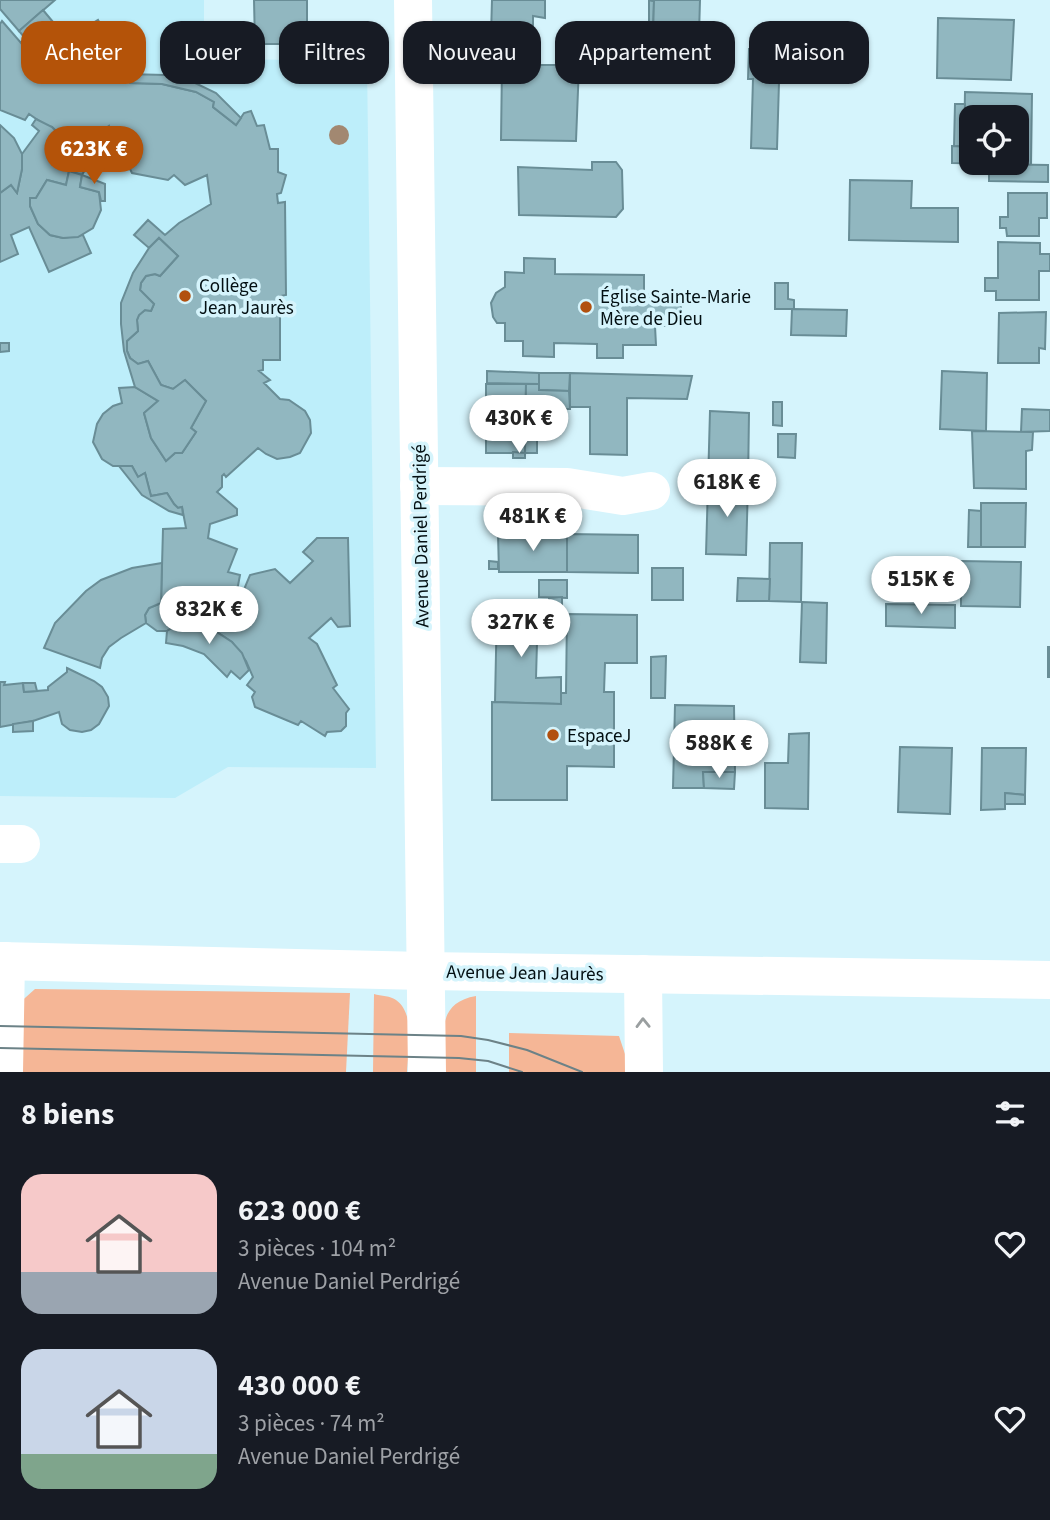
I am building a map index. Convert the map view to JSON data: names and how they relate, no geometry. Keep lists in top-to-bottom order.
{
  "streets": {
    "street": ["Avenue Daniel Perdrigé", "Avenue Jean Jaurès"]
  },
  "crossings": [
    ["Avenue Daniel Perdrigé", "Avenue Jean Jaurès"]
  ],
  "places": ["Collège Jean Jaurès", "Église Sainte-Marie Mère de Dieu", "EspaceJ"],
  "page": {
    "chip": [
      "Acheter",
      "Louer",
      "Filtres",
      "Nouveau",
      "Appartement",
      "Maison"
    ],
    "price": [
      "623K €",
      "430K €",
      "618K €",
      "481K €",
      "515K €",
      "832K €",
      "327K €",
      "588K €"
    ],
    "heading": "8 biens",
    "list": [
      {
        "name": "623 000 €",
        "note": "3 pièces · 104 m² · Avenue Daniel Perdrigé"
      },
      {
        "name": "430 000 €",
        "note": "3 pièces · 74 m² · Avenue Daniel Perdrigé"
      }
    ]
  }
}
